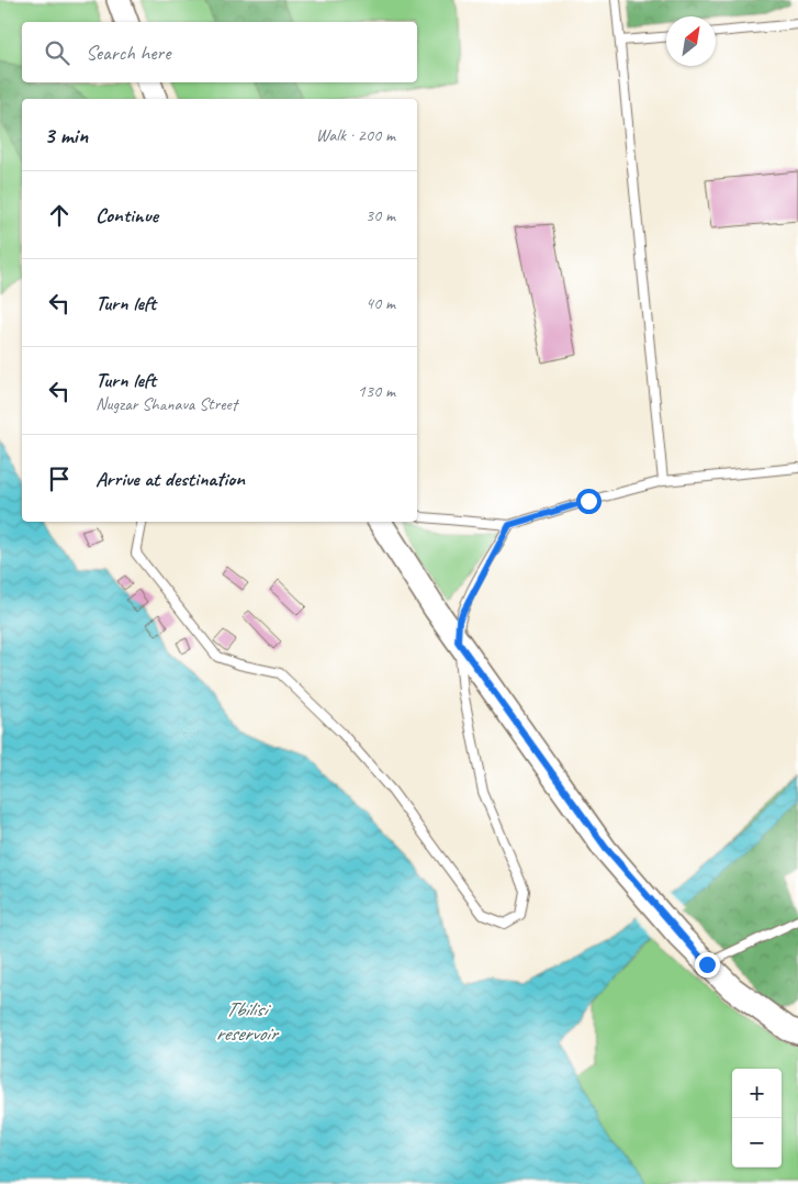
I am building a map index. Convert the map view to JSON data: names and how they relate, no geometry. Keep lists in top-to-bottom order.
{
  "water": ["Tbilisi reservoir"],
  "north": "top right",
  "page": {
    "search": "Search here",
    "heading": ["3 min", "Walk · 200 m"],
    "list": [
      ["Continue", "30 m"],
      ["Turn left", "40 m"],
      ["Turn left", "Nugzar Shanava Street", "130 m"],
      "Arrive at destination"
    ],
    "map_buttons": ["+", "−"]
  }
}
